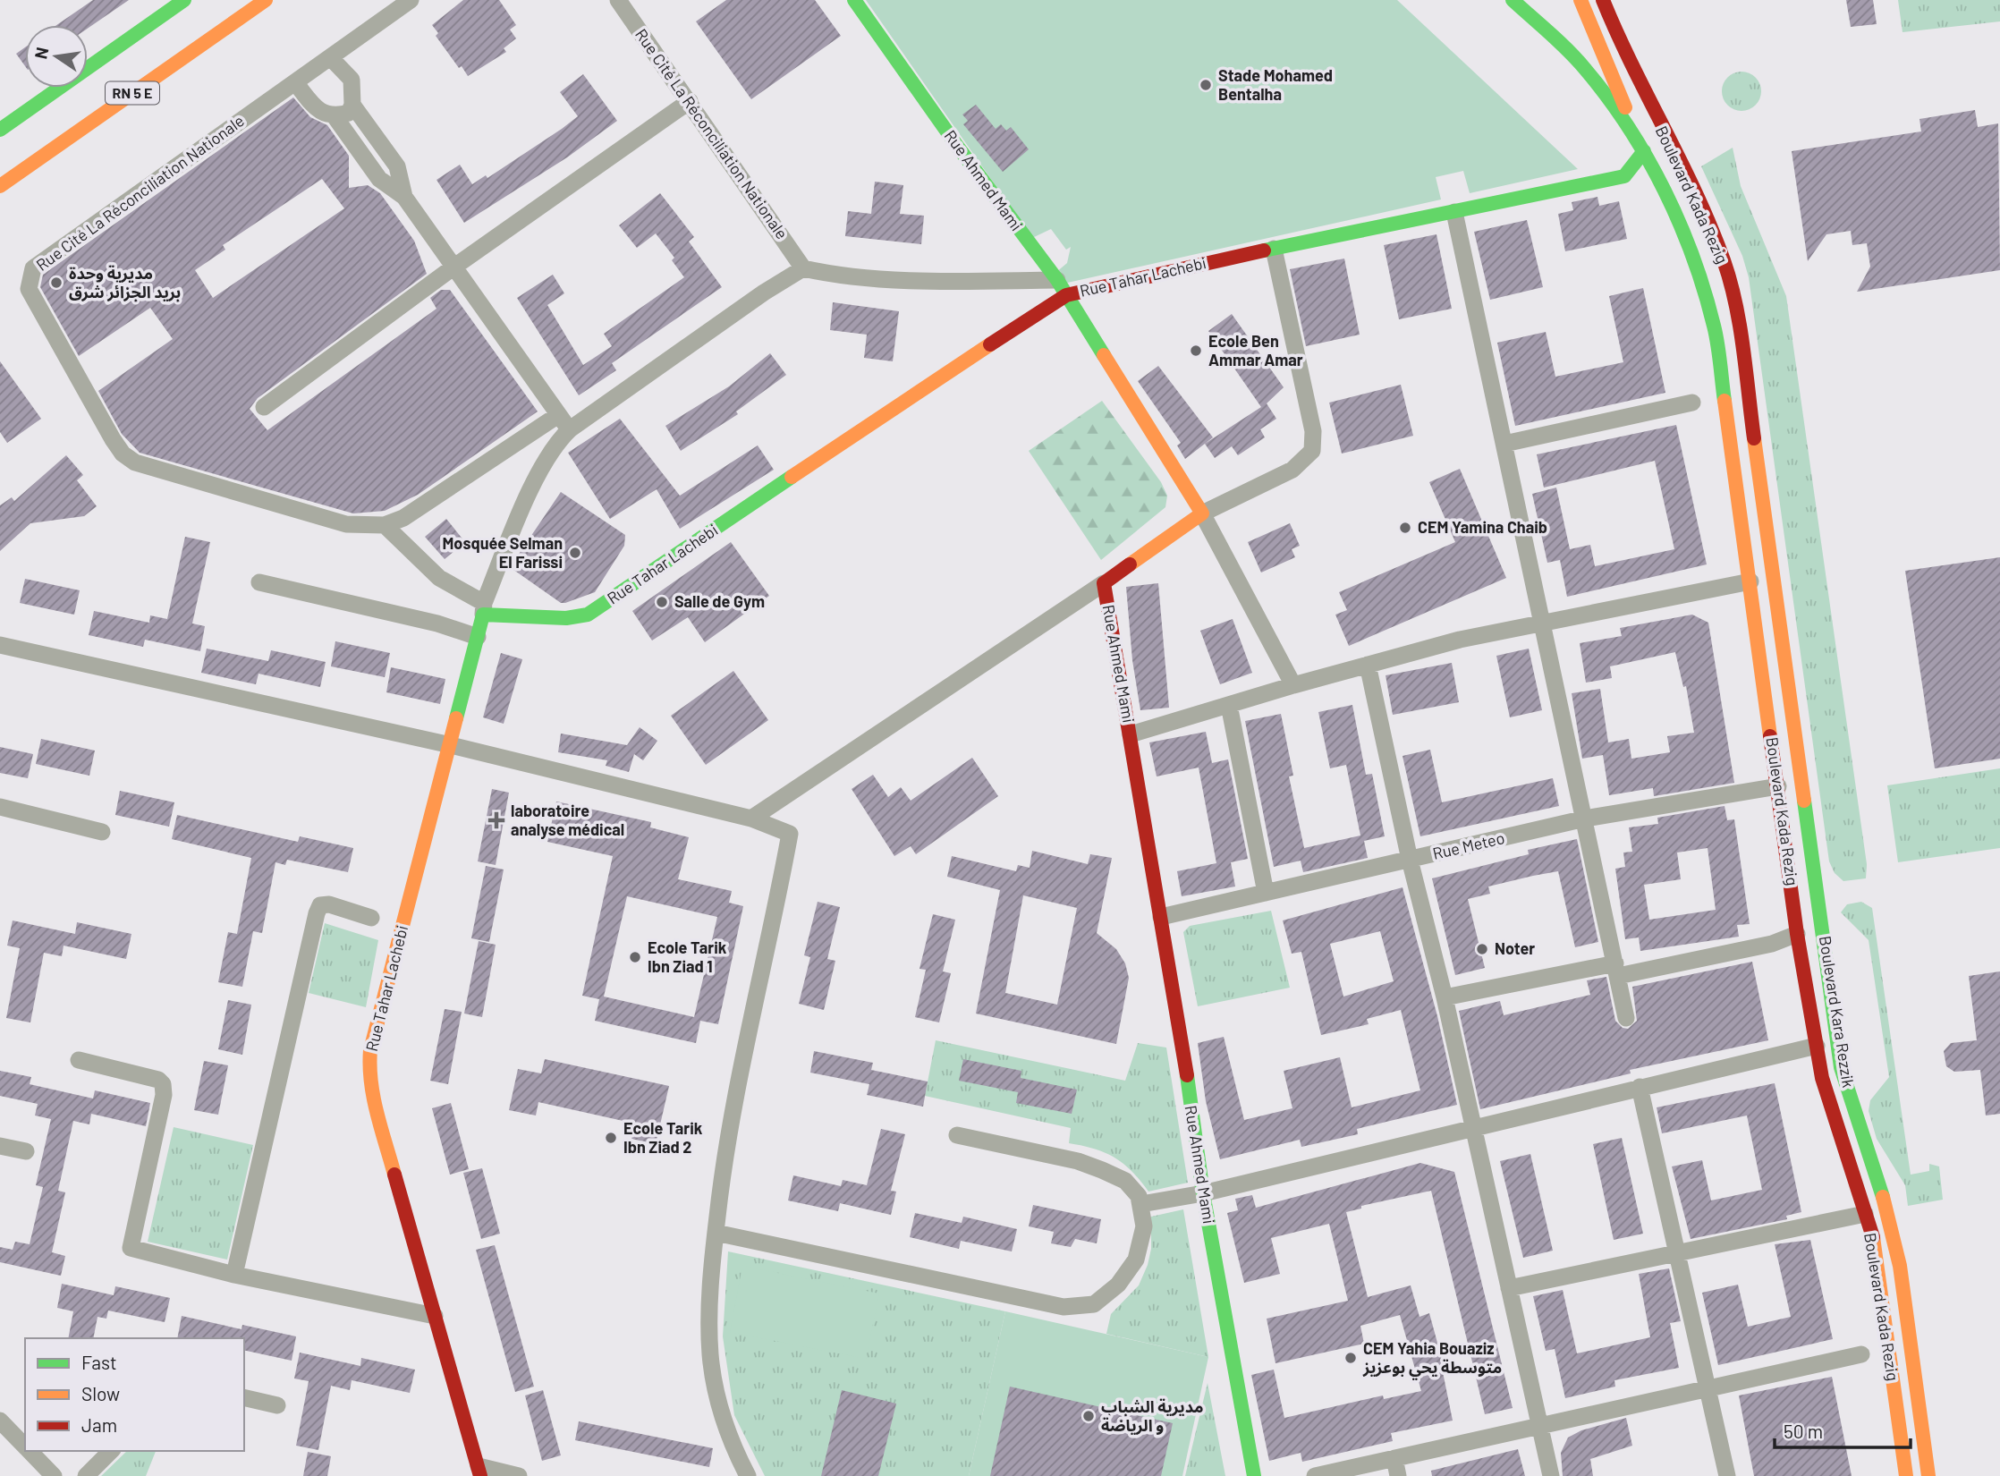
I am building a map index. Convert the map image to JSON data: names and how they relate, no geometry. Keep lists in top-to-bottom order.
{
  "streets": {
    "main road": [
      "RN 5 E",
      "Rue Ahmed Mami",
      "Boulevard Kada Rezig",
      "Rue Tahar Lachebi",
      "Boulevard Kara Rezzik"
    ],
    "street": ["Rue Cité La Réconciliation Nationale", "Rue Meteo"]
  },
  "crossings": [
    ["Rue Ahmed Mami", "Rue Tahar Lachebi"],
    ["Rue Ahmed Mami", "Rue Meteo"],
    ["Boulevard Kada Rezig", "Rue Tahar Lachebi"],
    ["Boulevard Kada Rezig", "Rue Meteo"],
    ["Boulevard Kada Rezig", "Boulevard Kara Rezzik"]
  ],
  "places": {
    "other": [
      "Stade Mohamed Bentalha",
      "مديرية وحدة بريد الجزائر شرق",
      "Ecole Ben Ammar Amar",
      "CEM Yamina Chaib",
      "Mosquée Selman El Farissi",
      "Salle de Gym",
      "Noter",
      "Ecole Tarik Ibn Ziad 1",
      "Ecole Tarik Ibn Ziad 2",
      "CEM Yahia Bouaziz متوسطة يحي بوعزيز",
      "مديرية الشباب و الرياضة"
    ],
    "health": ["laboratoire analyse médical"]
  },
  "legend": ["Fast", "Slow", "Jam"],
  "scale_bar": "50 m",
  "north": "left"
}
